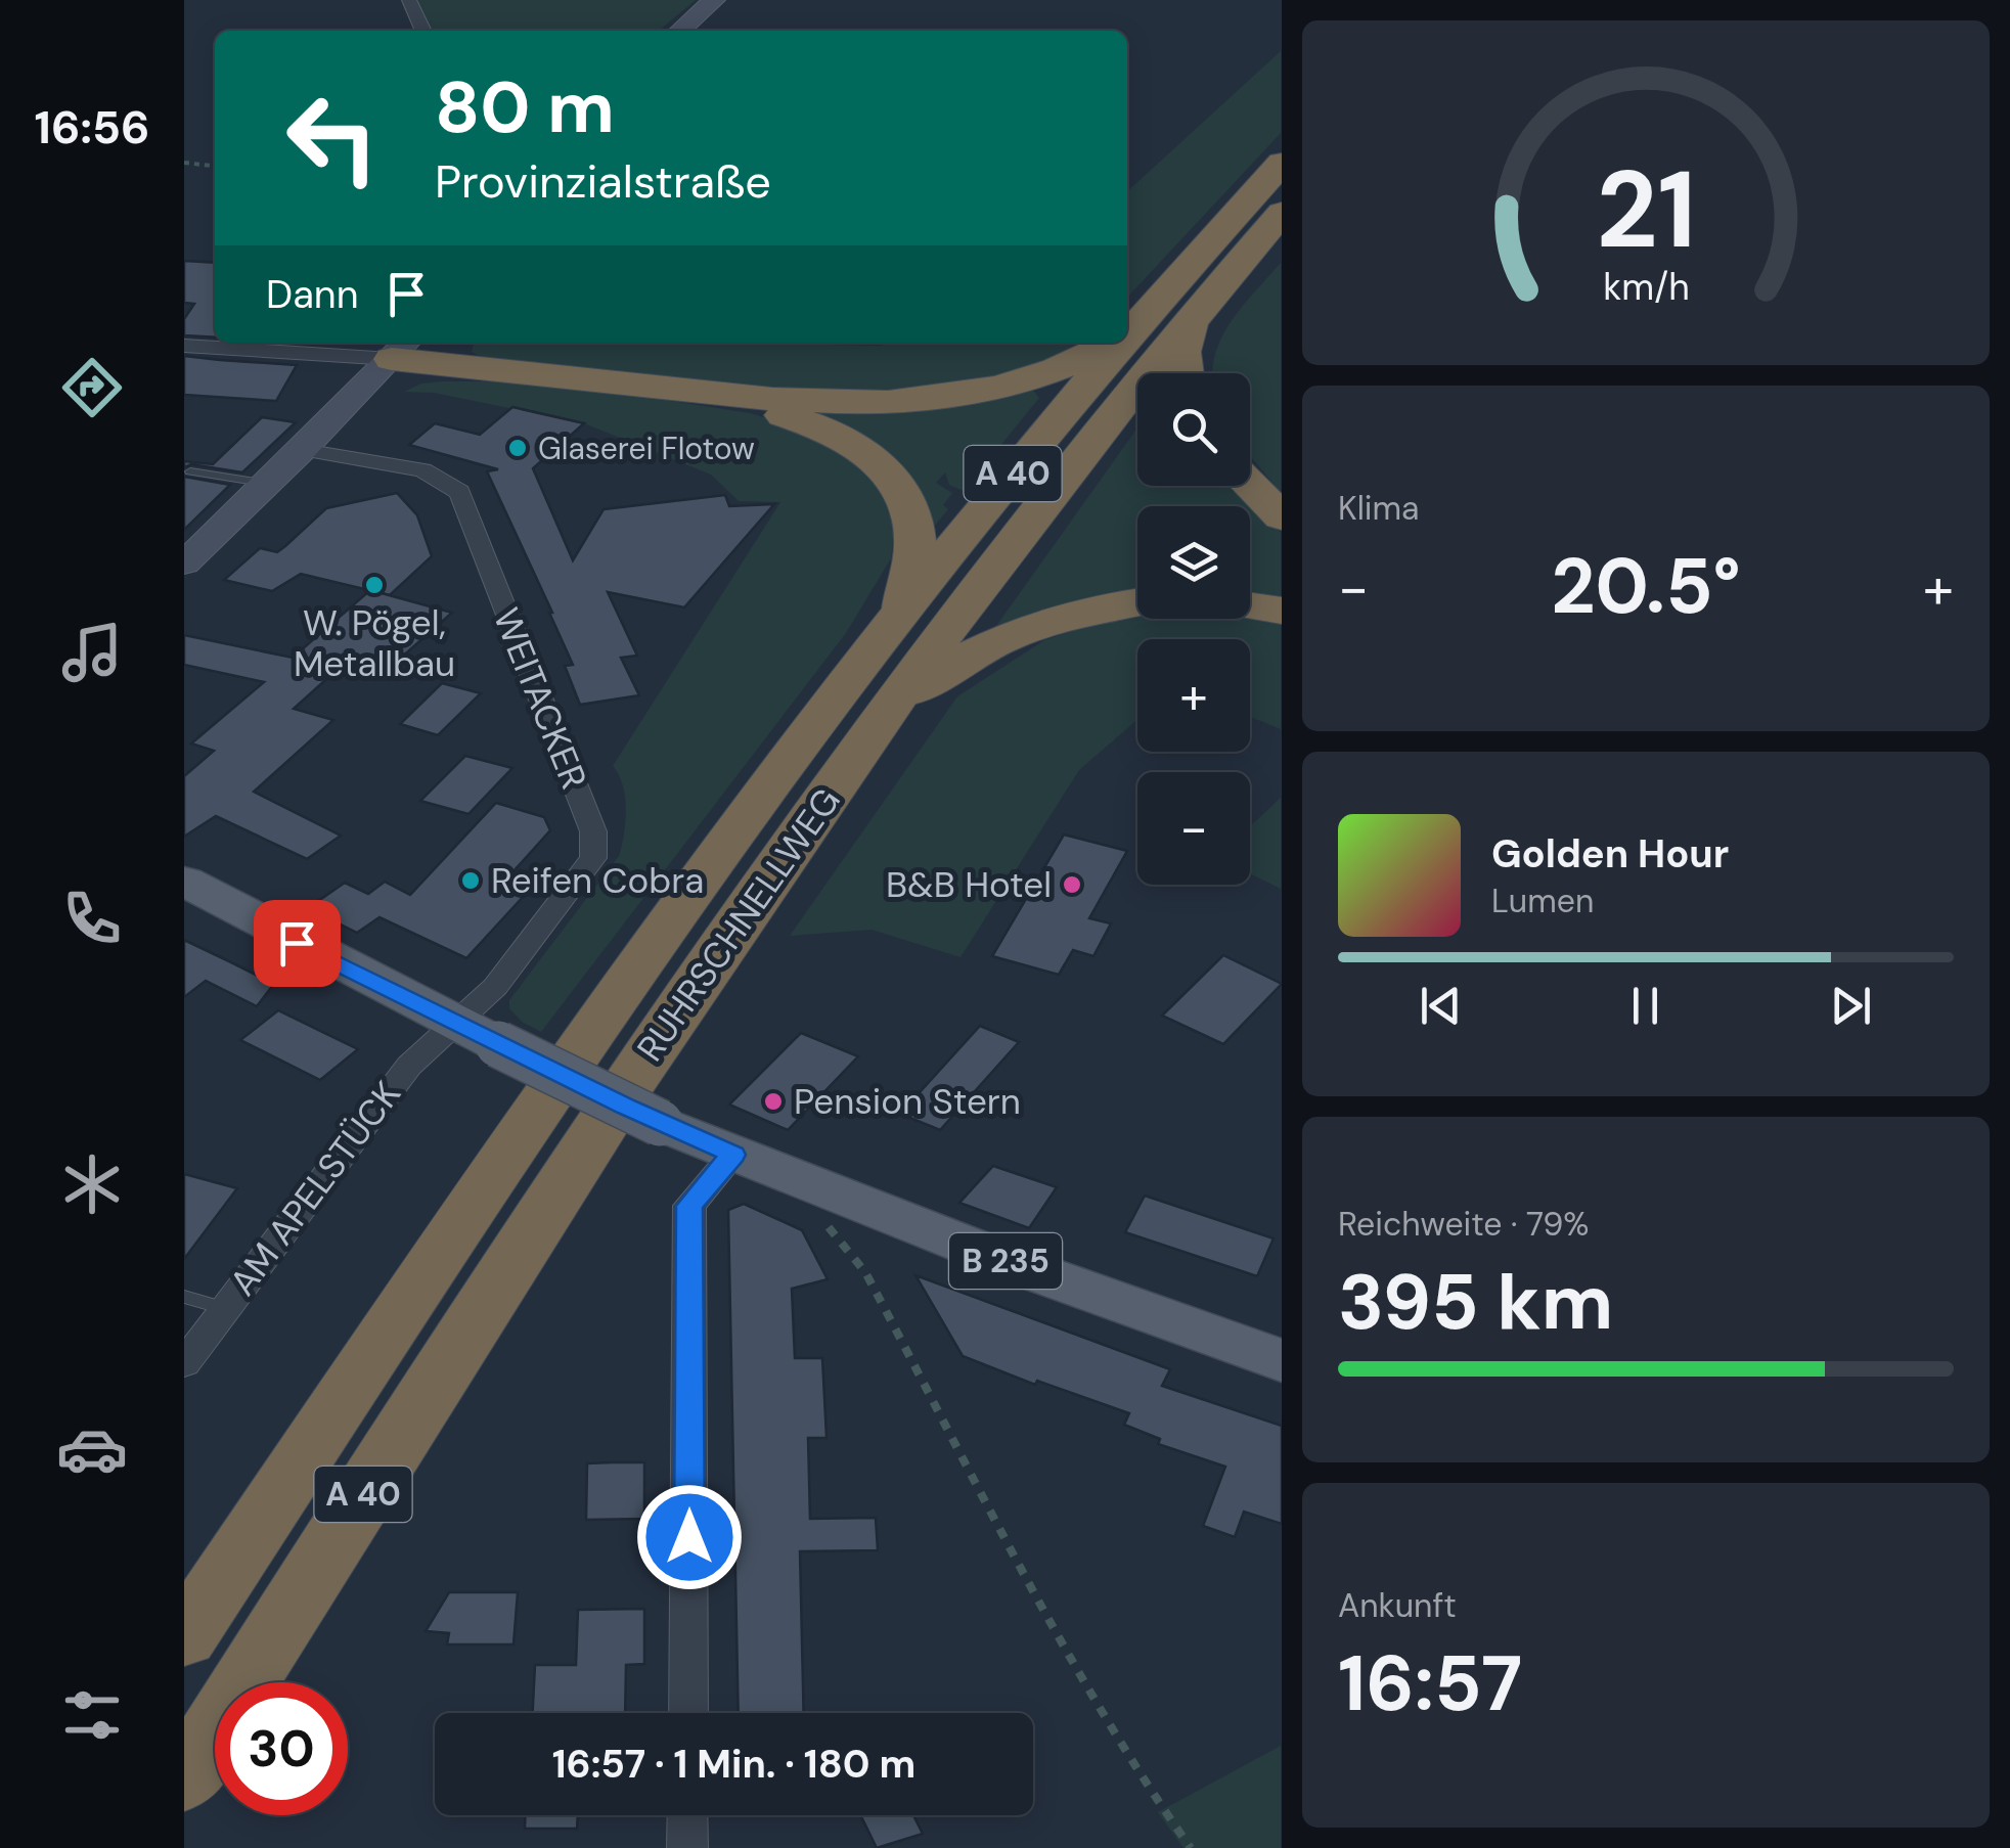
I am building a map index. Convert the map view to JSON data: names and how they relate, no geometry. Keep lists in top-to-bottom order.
{
  "streets": {
    "highway": ["A 40", "RUHRSCHNELLWEG"],
    "main road": ["B 235"],
    "street": ["WEITACKER", "AM APELSTÜCK"]
  },
  "crossings": [
    ["WEITACKER", "AM APELSTÜCK"],
    ["WEITACKER", "B 235"],
    ["AM APELSTÜCK", "B 235"]
  ],
  "places": [
    "Glaserei Flotow",
    "W. Pögel, Metallbau",
    "Reifen Cobra",
    "B&B Hotel",
    "Pension Stern"
  ],
  "page": {
    "tabs": "16:56",
    "turn": ["80 m", "Provinzialstraße"],
    "then": "Dann",
    "map_buttons": ["+", "−"],
    "tile": [
      "Klima",
      ["Reichweite · 79%", "395 km"],
      ["Ankunft", "16:57"]
    ],
    "heat": ["−", "20.5°", "+"],
    "song": ["Golden Hour", "Lumen"],
    "limit": "30",
    "trip": "16:57 · 1 Min. · 180 m",
    "gauge": ["21", "km/h"]
  }
}
